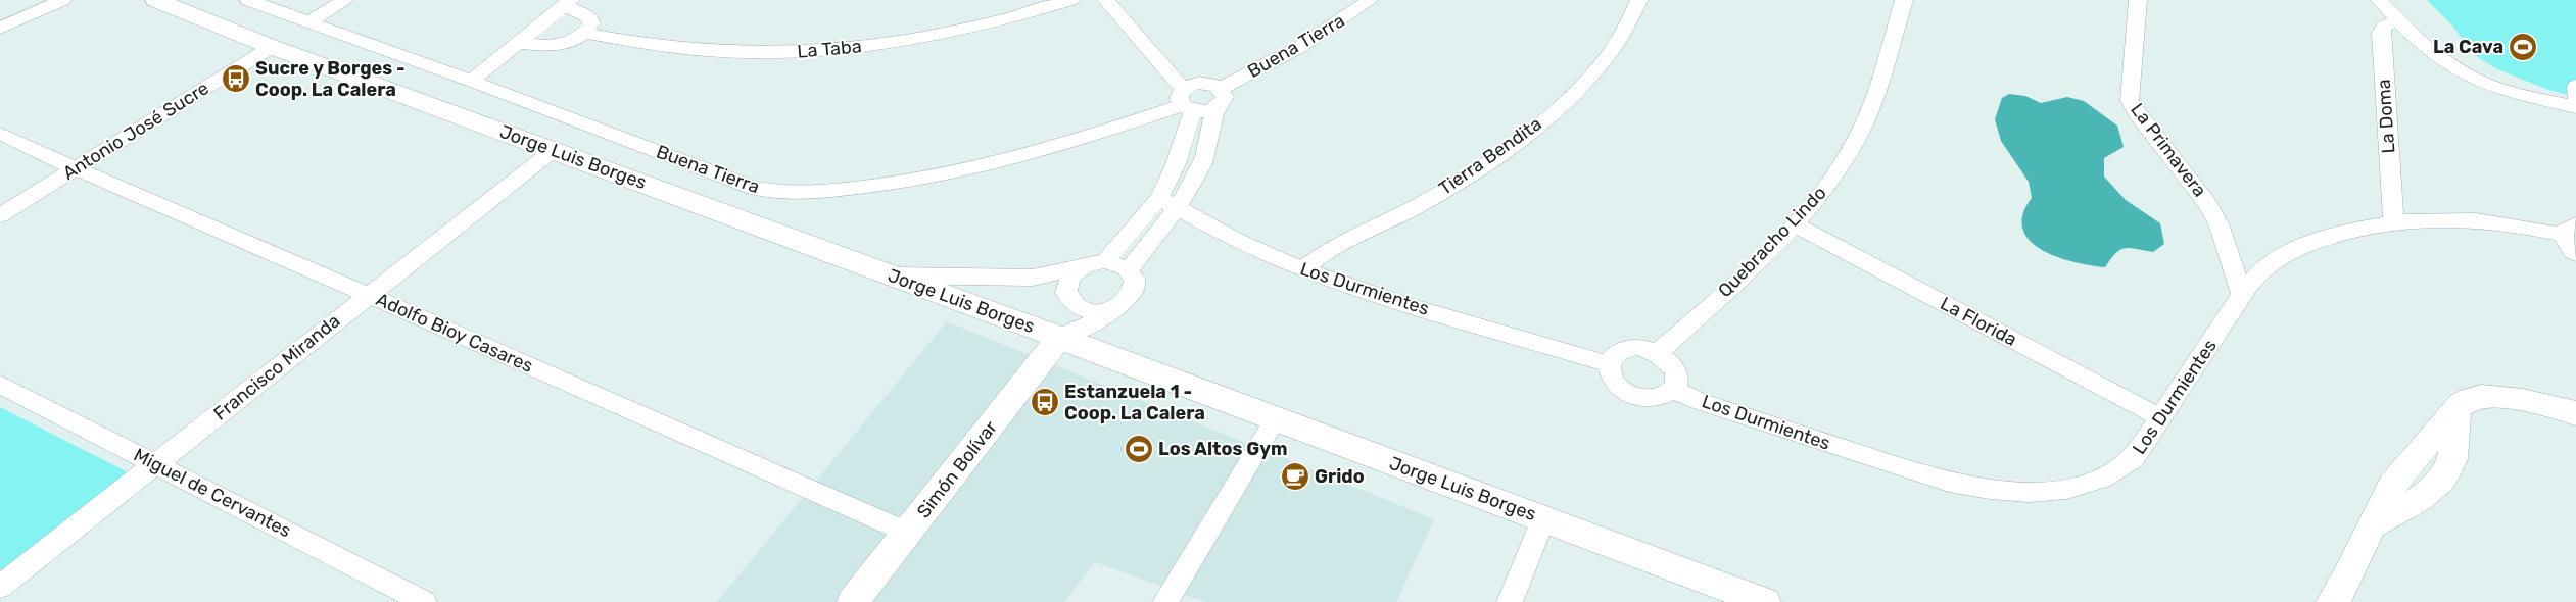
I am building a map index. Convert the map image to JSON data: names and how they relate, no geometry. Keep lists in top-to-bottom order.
{
  "streets": {
    "street": [
      "Buena Tierra",
      "La Taba",
      "La Doma",
      "Antonio José Sucre",
      "La Primavera",
      "Tierra Bendita",
      "Jorge Luis Borges",
      "Quebracho Lindo",
      "Los Durmientes",
      "La Florida",
      "Adolfo Bioy Casares",
      "Francisco Miranda",
      "Simón Bolívar",
      "Miguel de Cervantes"
    ]
  },
  "crossings": [
    ["La Doma", "Los Durmientes"],
    ["Antonio José Sucre", "Jorge Luis Borges"],
    ["Antonio José Sucre", "Adolfo Bioy Casares"],
    ["La Primavera", "Los Durmientes"],
    ["Tierra Bendita", "Los Durmientes"],
    ["Jorge Luis Borges", "Francisco Miranda"],
    ["Jorge Luis Borges", "Simón Bolívar"],
    ["Quebracho Lindo", "Los Durmientes"],
    ["Quebracho Lindo", "La Florida"],
    ["Los Durmientes", "La Florida"],
    ["Adolfo Bioy Casares", "Francisco Miranda"],
    ["Adolfo Bioy Casares", "Simón Bolívar"],
    ["Francisco Miranda", "Miguel de Cervantes"]
  ],
  "places": {
    "sports": ["La Cava", "Los Altos Gym"],
    "bus stop": ["Sucre y Borges - Coop. La Calera", "Estanzuela 1 - Coop. La Calera"],
    "cafe": ["Grido"]
  }
}
